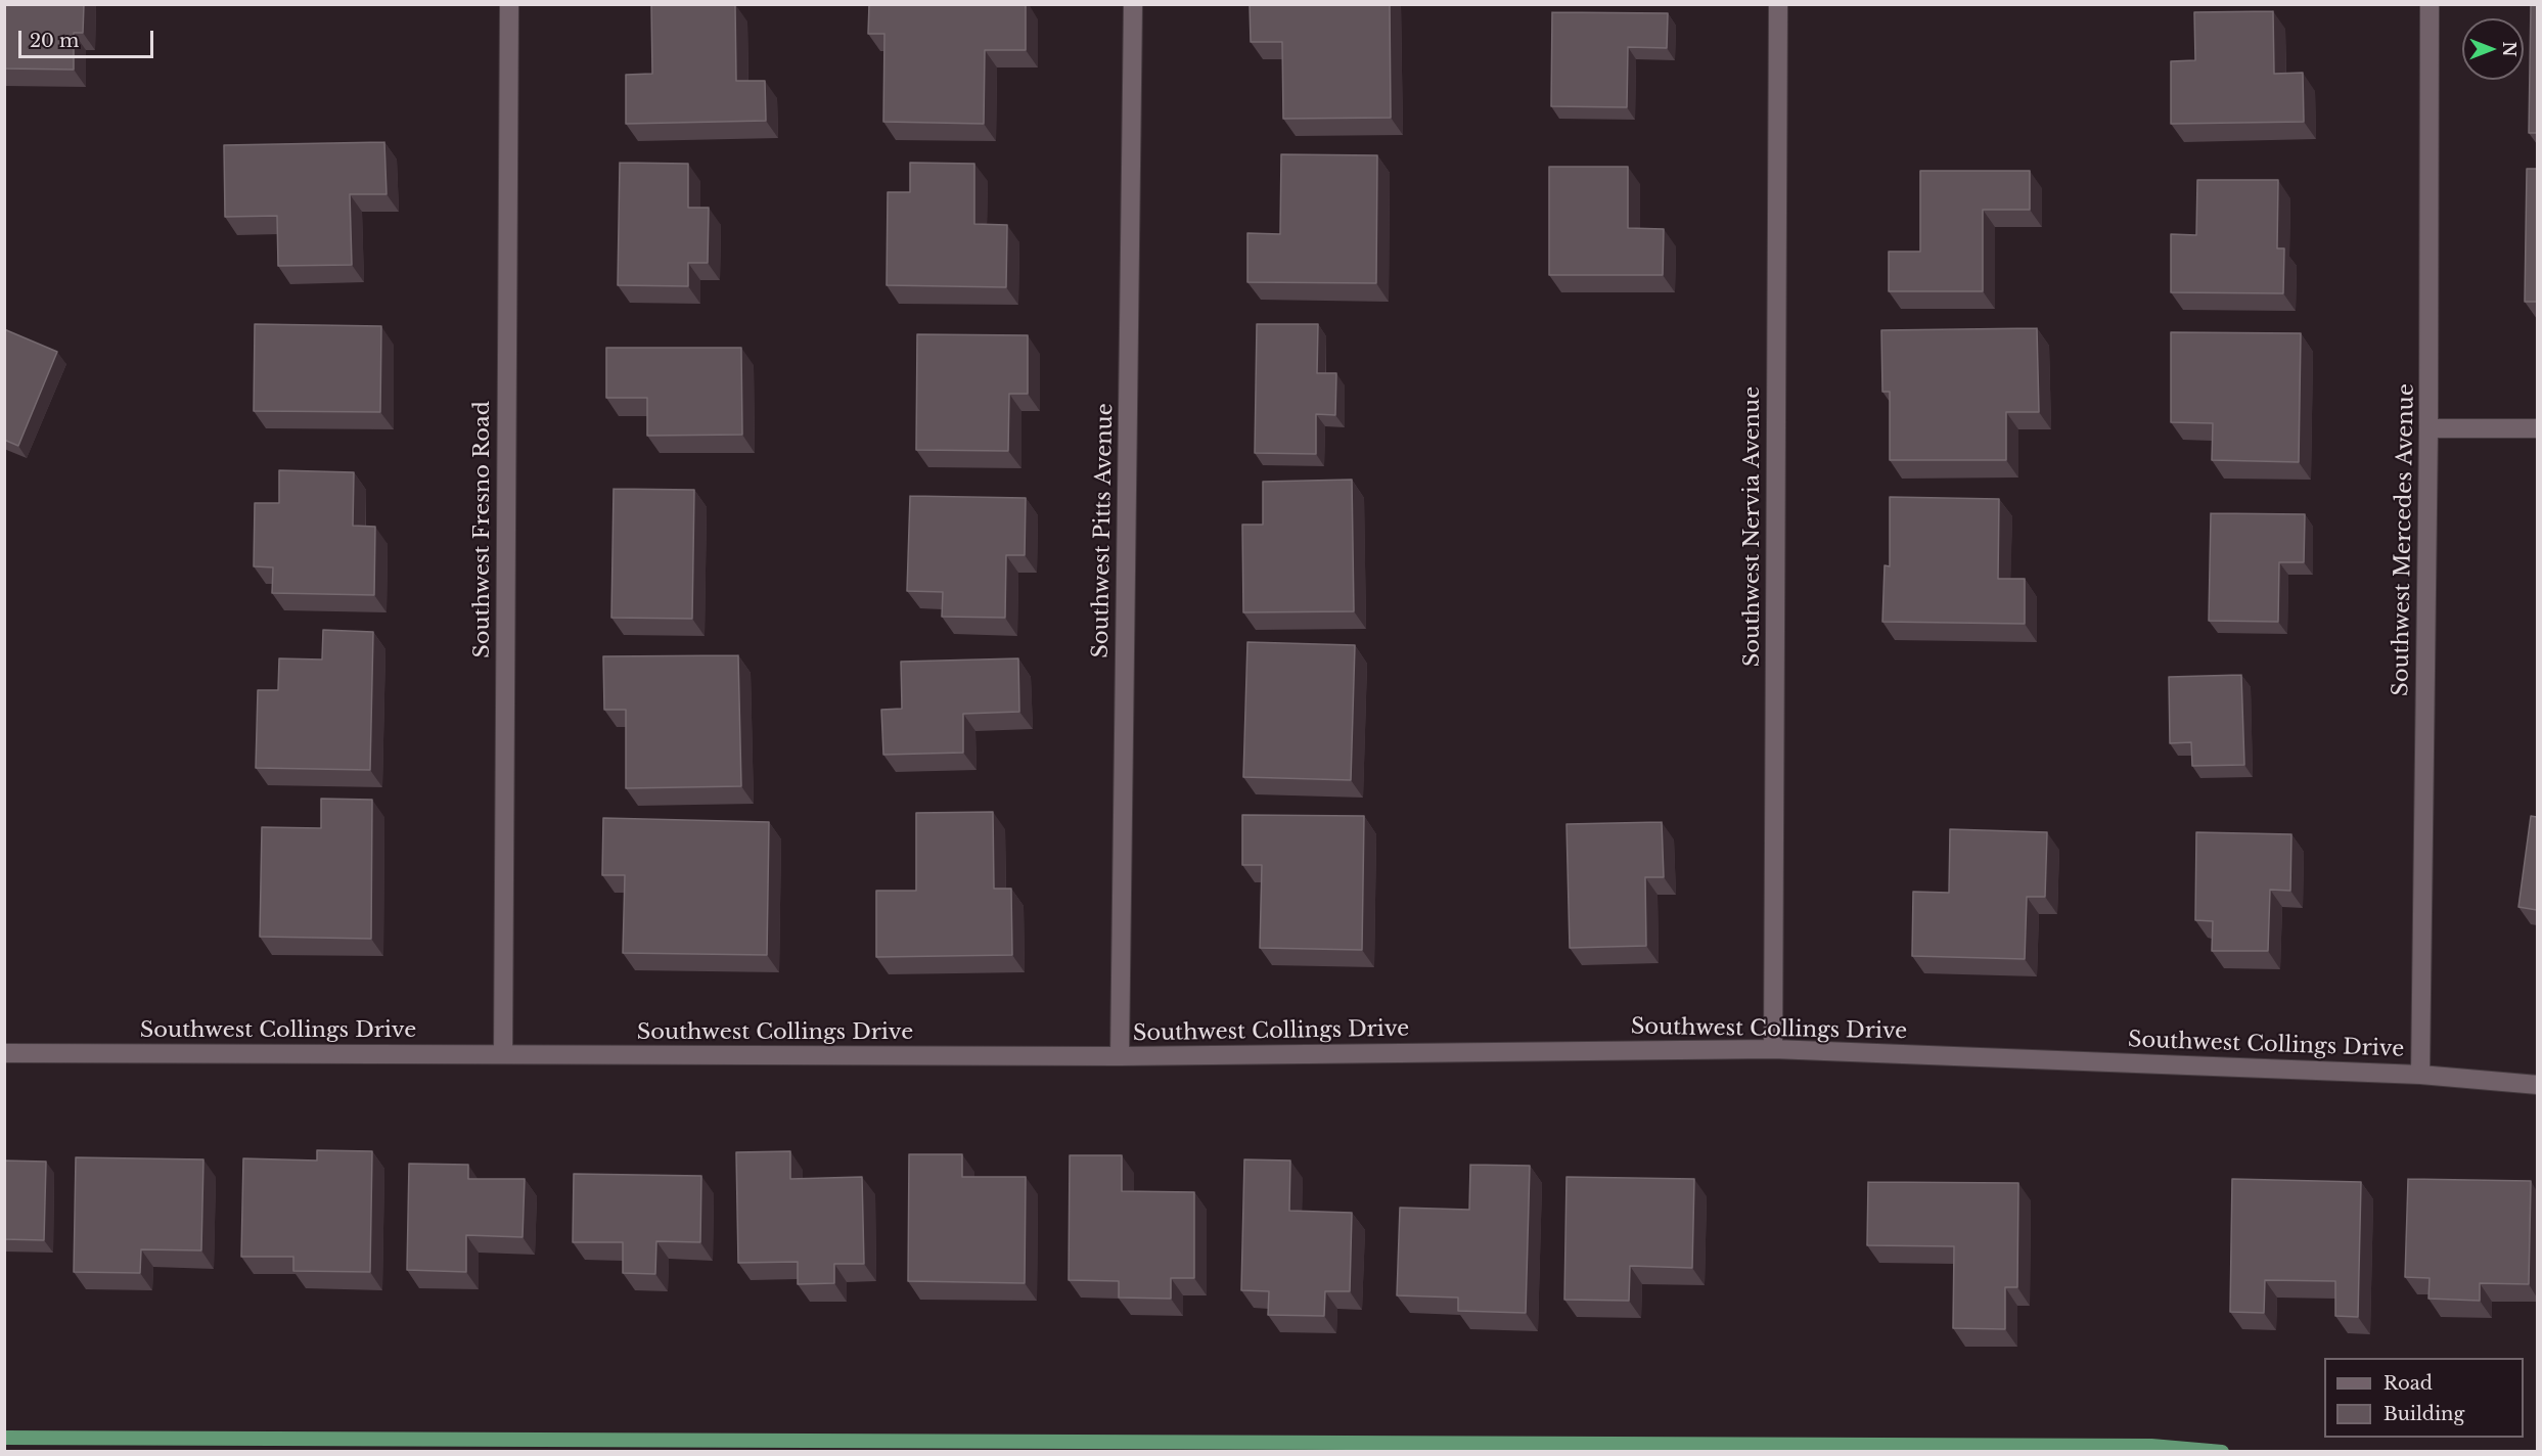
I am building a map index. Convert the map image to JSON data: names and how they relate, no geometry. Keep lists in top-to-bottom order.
{
  "streets": {
    "street": [
      "Southwest Nervia Avenue",
      "Southwest Fresno Road",
      "Southwest Pitts Avenue",
      "Southwest Mercedes Avenue",
      "Southwest Collings Drive"
    ]
  },
  "crossings": [
    ["Southwest Nervia Avenue", "Southwest Collings Drive"],
    ["Southwest Fresno Road", "Southwest Collings Drive"],
    ["Southwest Pitts Avenue", "Southwest Collings Drive"],
    ["Southwest Mercedes Avenue", "Southwest Collings Drive"]
  ],
  "legend": ["Road", "Building"],
  "scale_bar": "20 m",
  "north": "right"
}
